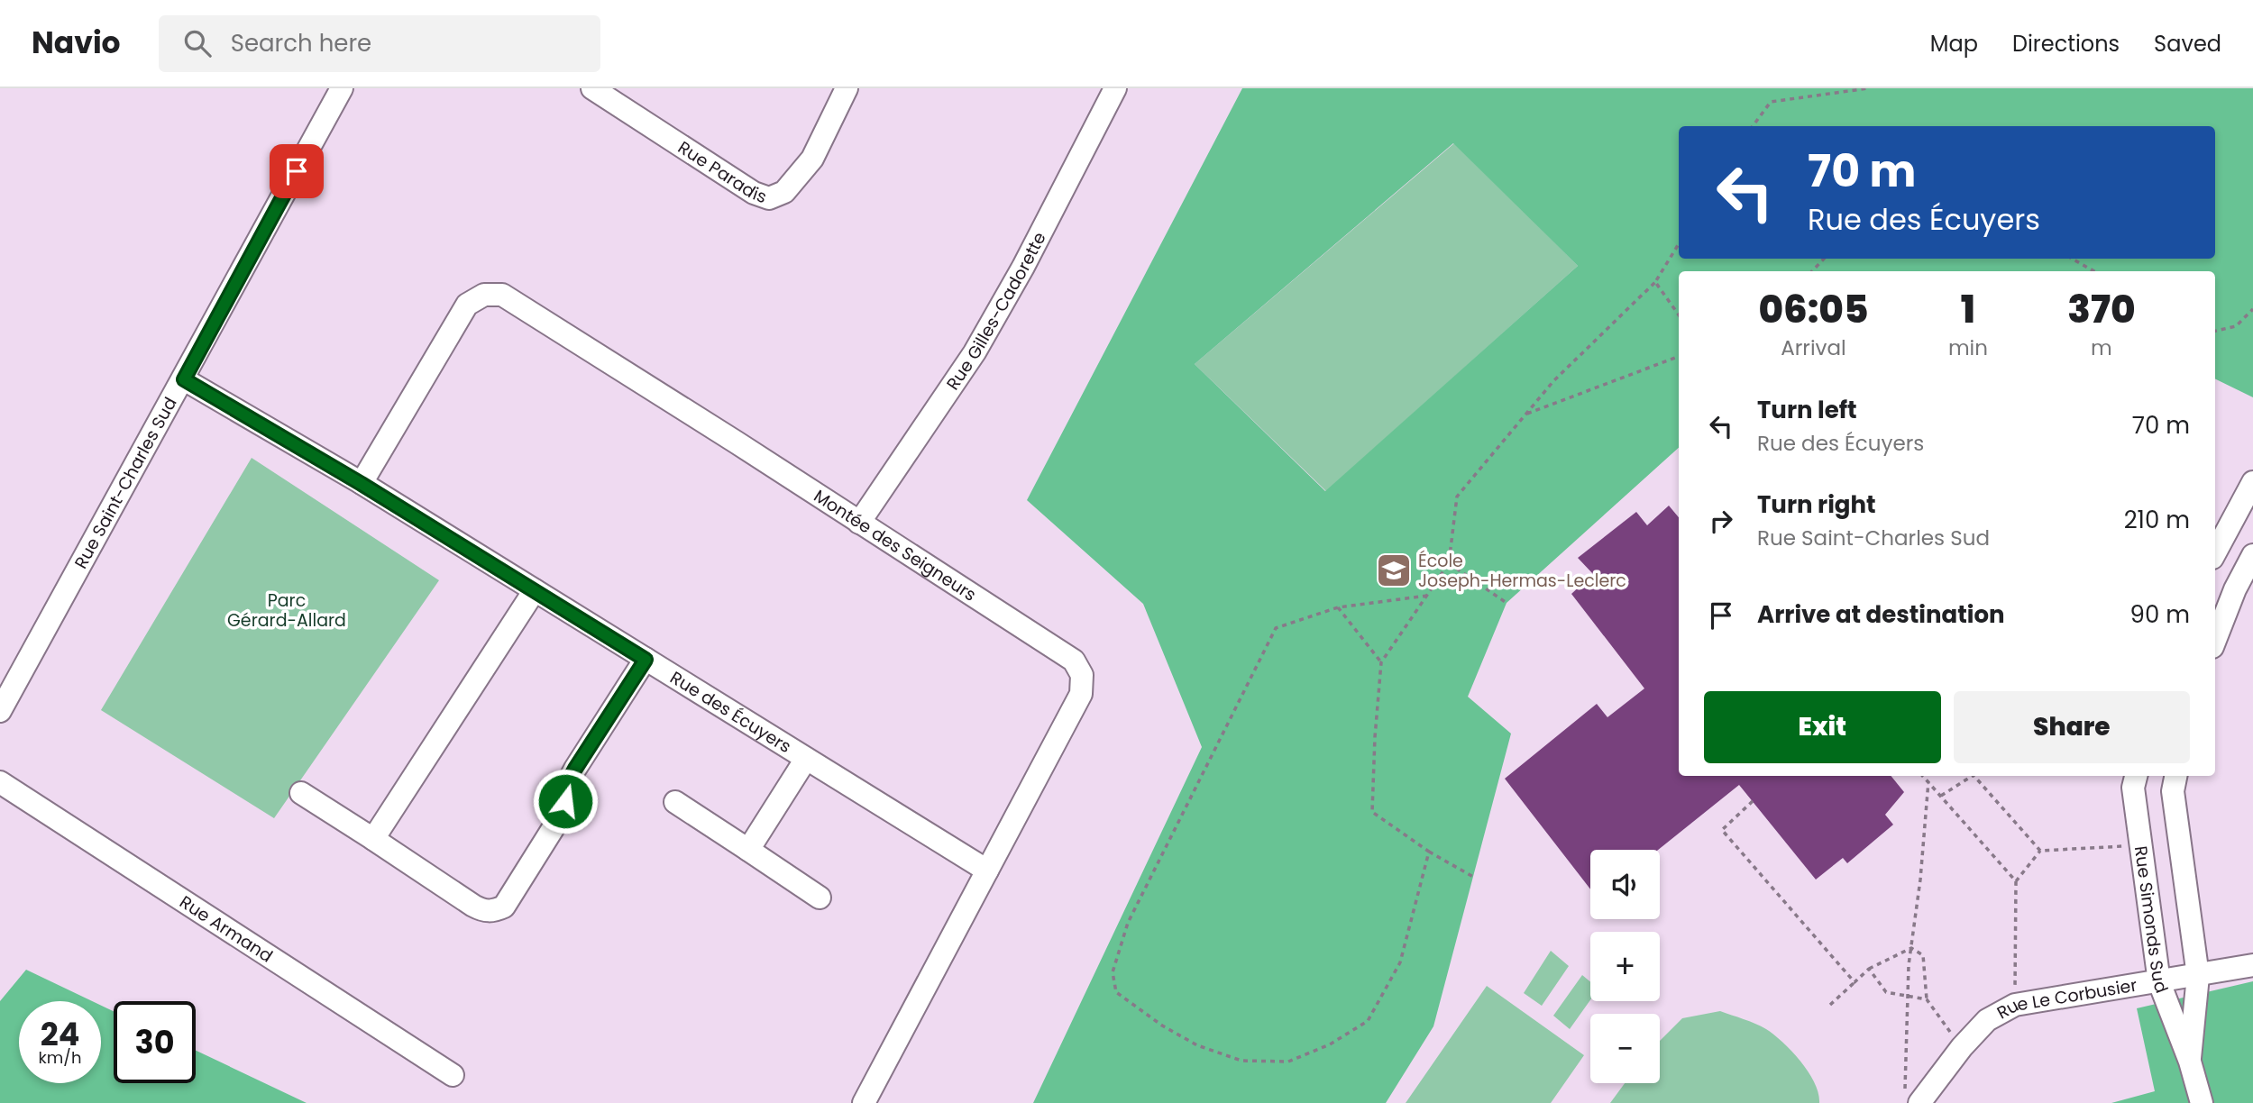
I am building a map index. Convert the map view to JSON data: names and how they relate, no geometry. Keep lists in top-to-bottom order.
{
  "streets": {
    "street": [
      "Rue Paradis",
      "Rue Gilles-Cadorette",
      "Rue Saint-Charles Sud",
      "Montée des Seigneurs",
      "Rue des Écuyers",
      "Rue Simonds Sud",
      "Rue Armand",
      "Rue Le Corbusier"
    ]
  },
  "crossings": [
    ["Rue Gilles-Cadorette", "Montée des Seigneurs"],
    ["Rue Saint-Charles Sud", "Rue des Écuyers"],
    ["Montée des Seigneurs", "Rue des Écuyers"],
    ["Rue Simonds Sud", "Rue Le Corbusier"]
  ],
  "parks": ["Parc Gérard-Allard"],
  "places": {
    "school or university": ["École Joseph-Hermas-Leclerc"]
  },
  "page": {
    "header": "Navio",
    "search": "Search here",
    "nav": ["Map", "Directions", "Saved"],
    "turn": ["70 m", "Rue des Écuyers"],
    "eta": [
      "06:05",
      "Arrival",
      "1",
      "min",
      "370",
      "m"
    ],
    "list": [
      {
        "name": "Turn left",
        "note": "Rue des Écuyers",
        "value": "70 m"
      },
      {
        "name": "Turn right",
        "note": "Rue Saint-Charles Sud",
        "value": "210 m"
      },
      {
        "name": "Arrive at destination",
        "value": "90 m"
      }
    ],
    "buttons": ["Exit", "Share"],
    "map_buttons": ["+", "−"],
    "speed": "24 km/h",
    "limit": "30"
  }
}
